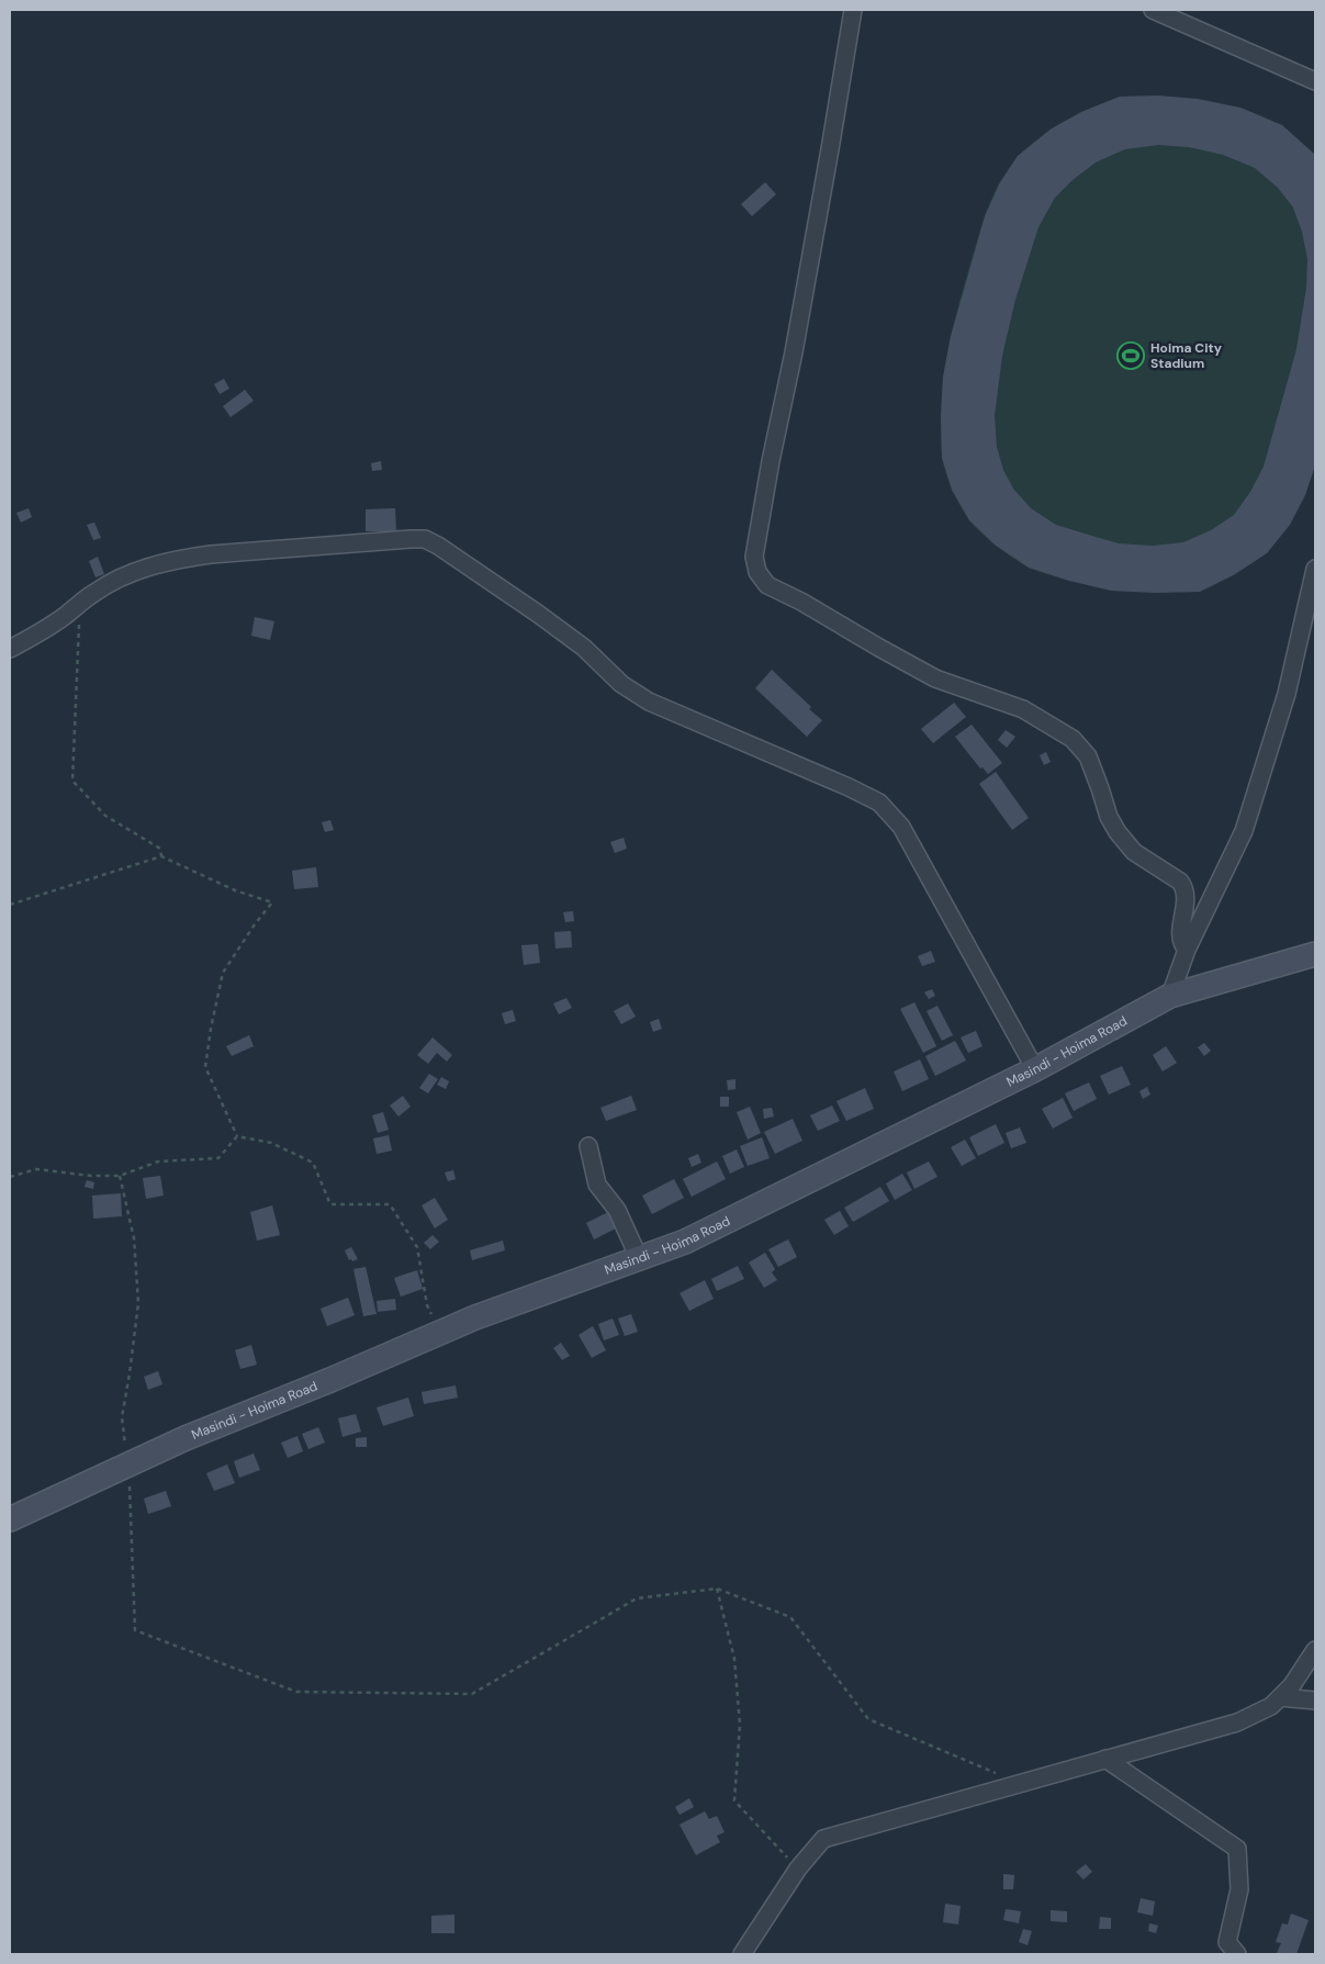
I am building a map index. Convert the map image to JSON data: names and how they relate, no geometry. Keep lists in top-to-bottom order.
{
  "streets": {
    "main road": ["Masindi - Hoima Road"]
  },
  "places": {
    "sports": ["Hoima City Stadium"]
  }
}
